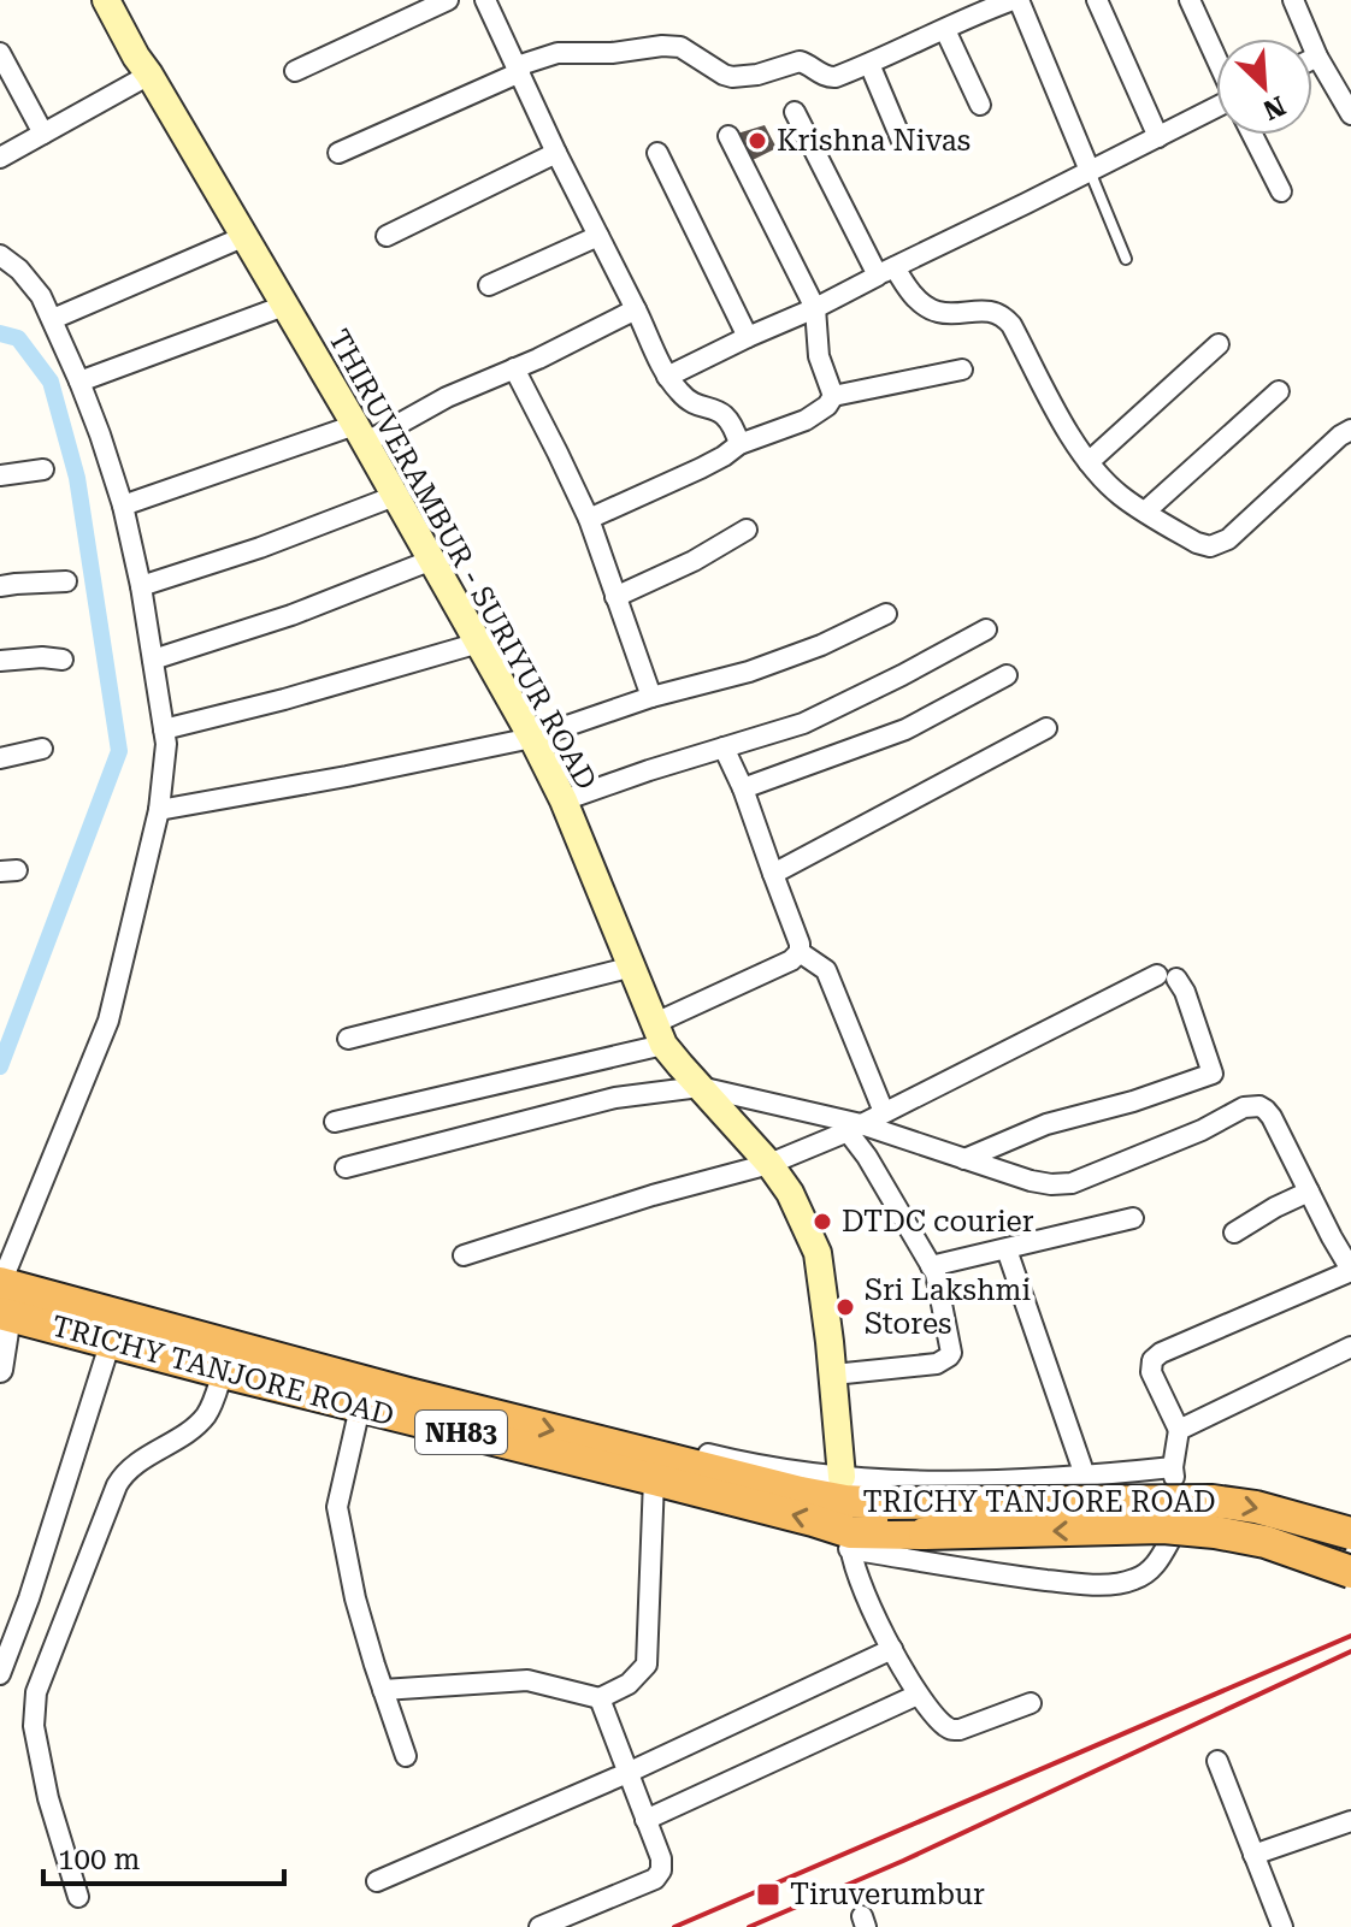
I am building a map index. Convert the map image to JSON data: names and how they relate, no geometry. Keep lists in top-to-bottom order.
{
  "streets": {
    "highway": ["TRICHY TANJORE ROAD", "NH83"],
    "main road": ["THIRUVERAMBUR - SURIYUR ROAD"]
  },
  "places": {
    "other": ["Krishna Nivas", "DTDC courier", "Sri Lakshmi Stores"],
    "transit": ["Tiruverumbur"]
  },
  "scale_bar": "100 m",
  "north": "bottom right"
}
